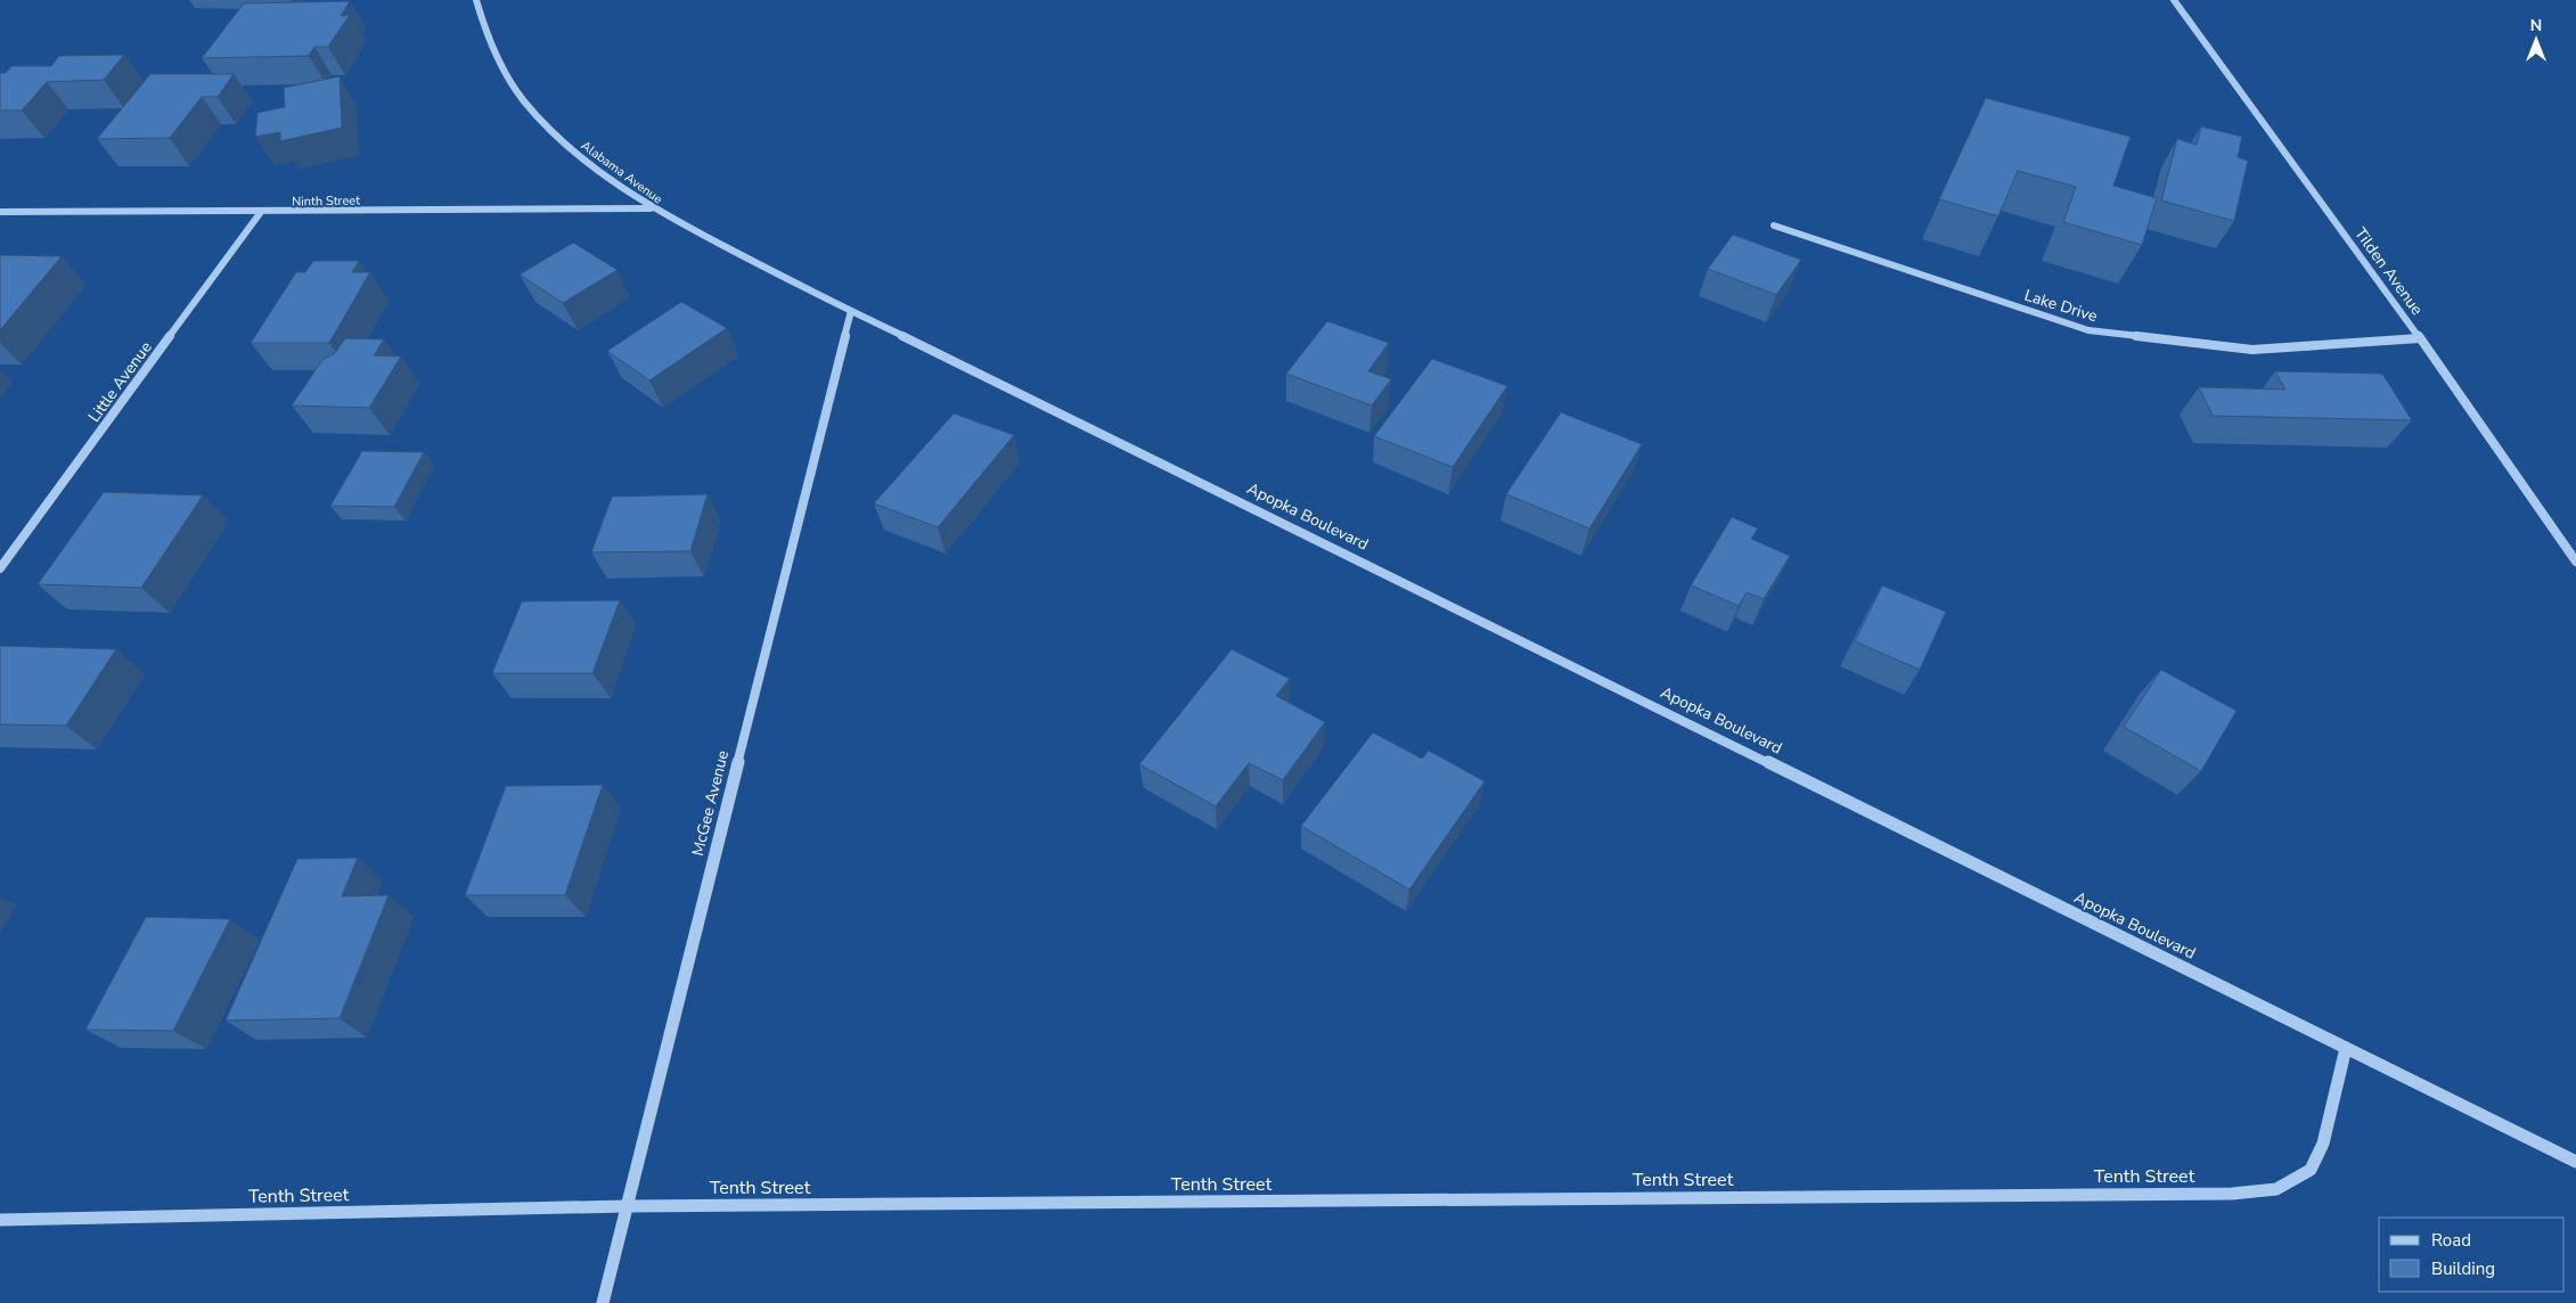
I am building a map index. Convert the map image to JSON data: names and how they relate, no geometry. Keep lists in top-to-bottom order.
{
  "streets": {
    "street": [
      "Alabama Avenue",
      "Ninth Street",
      "Tilden Avenue",
      "Lake Drive",
      "Little Avenue",
      "Apopka Boulevard",
      "McGee Avenue",
      "Tenth Street"
    ]
  },
  "crossings": [
    ["Alabama Avenue", "Ninth Street"],
    ["Alabama Avenue", "Apopka Boulevard"],
    ["Alabama Avenue", "McGee Avenue"],
    ["Ninth Street", "Little Avenue"],
    ["Tilden Avenue", "Lake Drive"],
    ["Apopka Boulevard", "McGee Avenue"],
    ["Apopka Boulevard", "Tenth Street"],
    ["McGee Avenue", "Tenth Street"]
  ],
  "legend": ["Road", "Building"],
  "north": "top"
}
